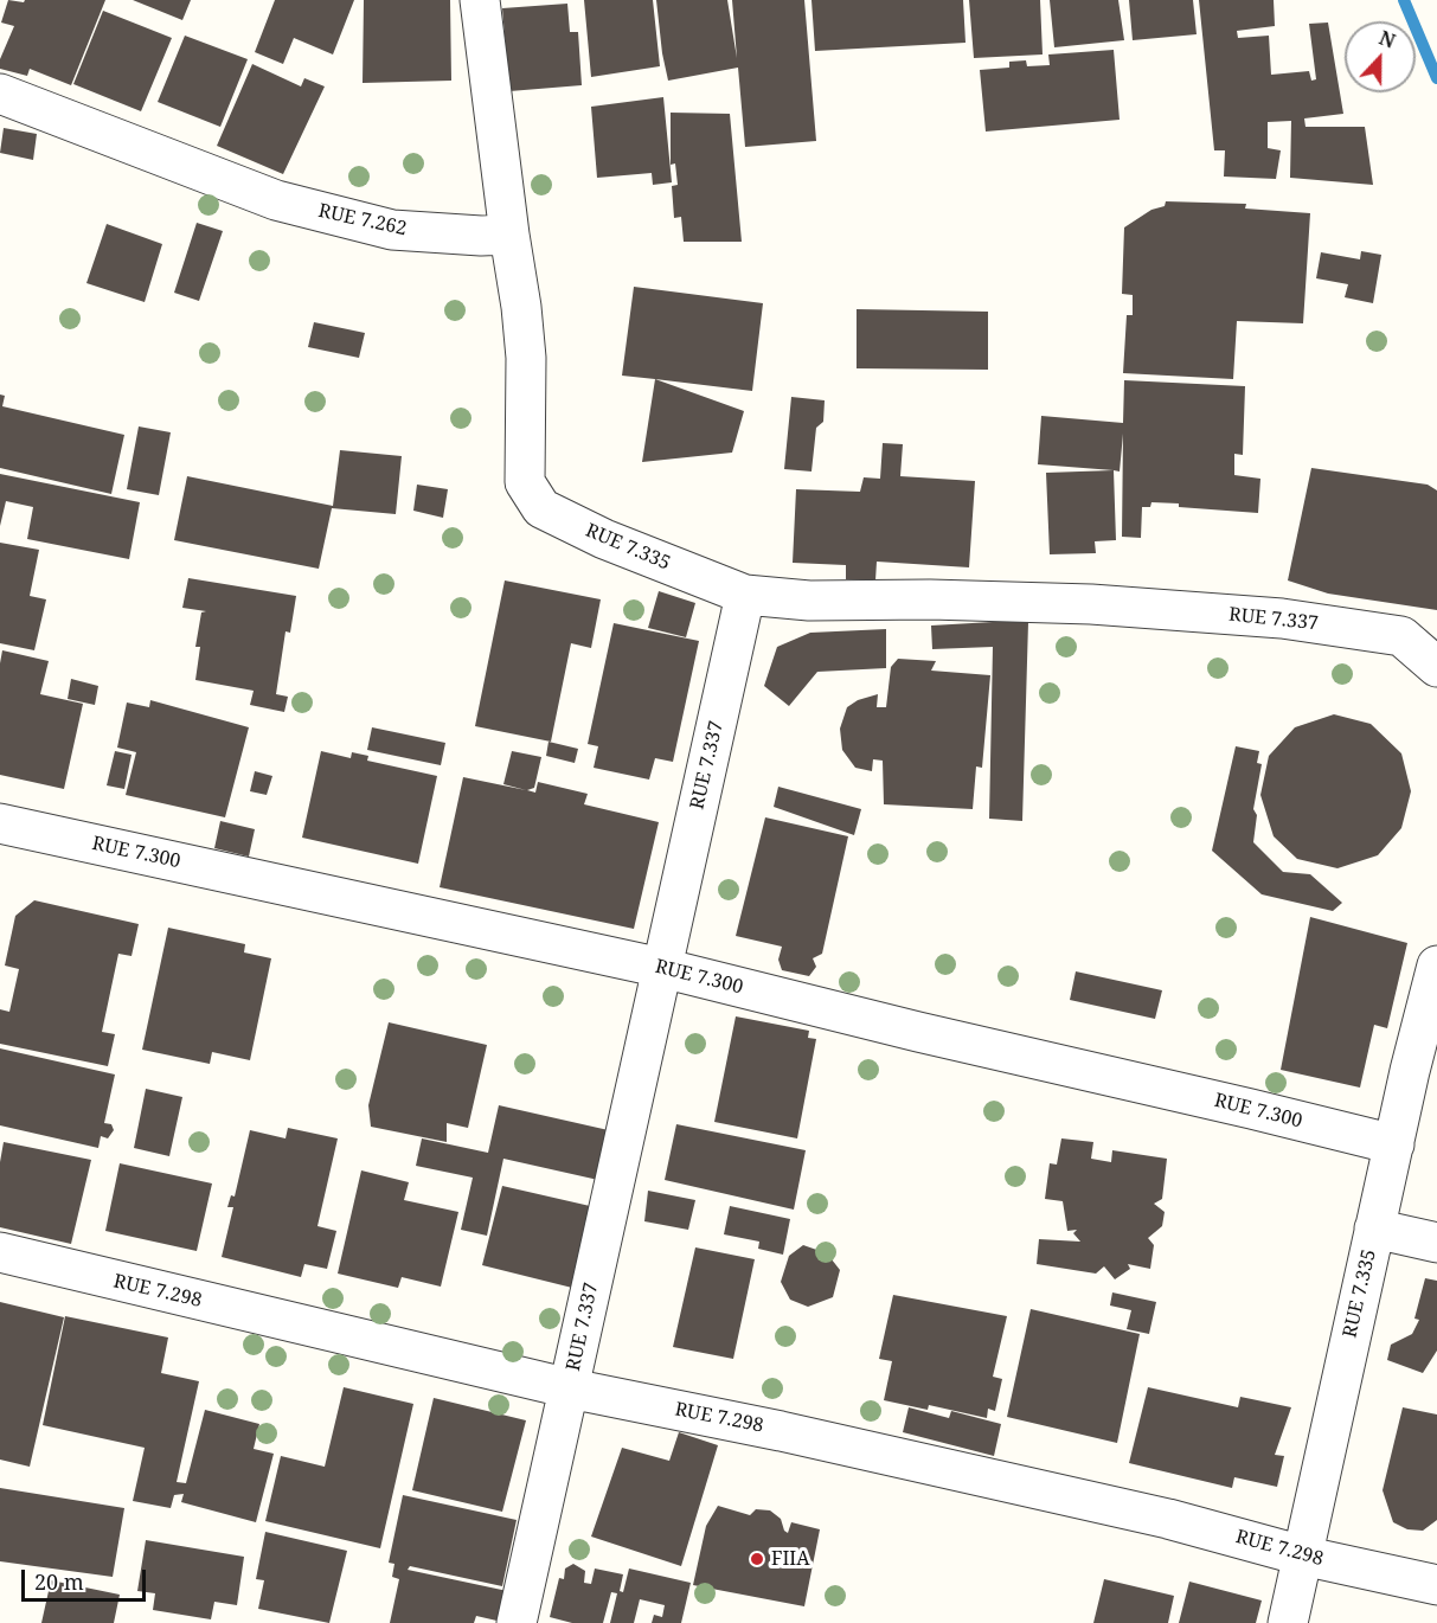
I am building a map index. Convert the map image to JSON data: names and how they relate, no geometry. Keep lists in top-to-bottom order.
{
  "streets": {
    "street": [
      "RUE 7.262",
      "RUE 7.335",
      "RUE 7.337",
      "RUE 7.300",
      "RUE 7.298"
    ]
  },
  "crossings": [
    ["RUE 7.262", "RUE 7.335"],
    ["RUE 7.335", "RUE 7.337"],
    ["RUE 7.335", "RUE 7.300"],
    ["RUE 7.335", "RUE 7.298"],
    ["RUE 7.337", "RUE 7.300"],
    ["RUE 7.337", "RUE 7.298"]
  ],
  "places": ["FIIA"],
  "scale_bar": "20 m",
  "north": "top"
}
